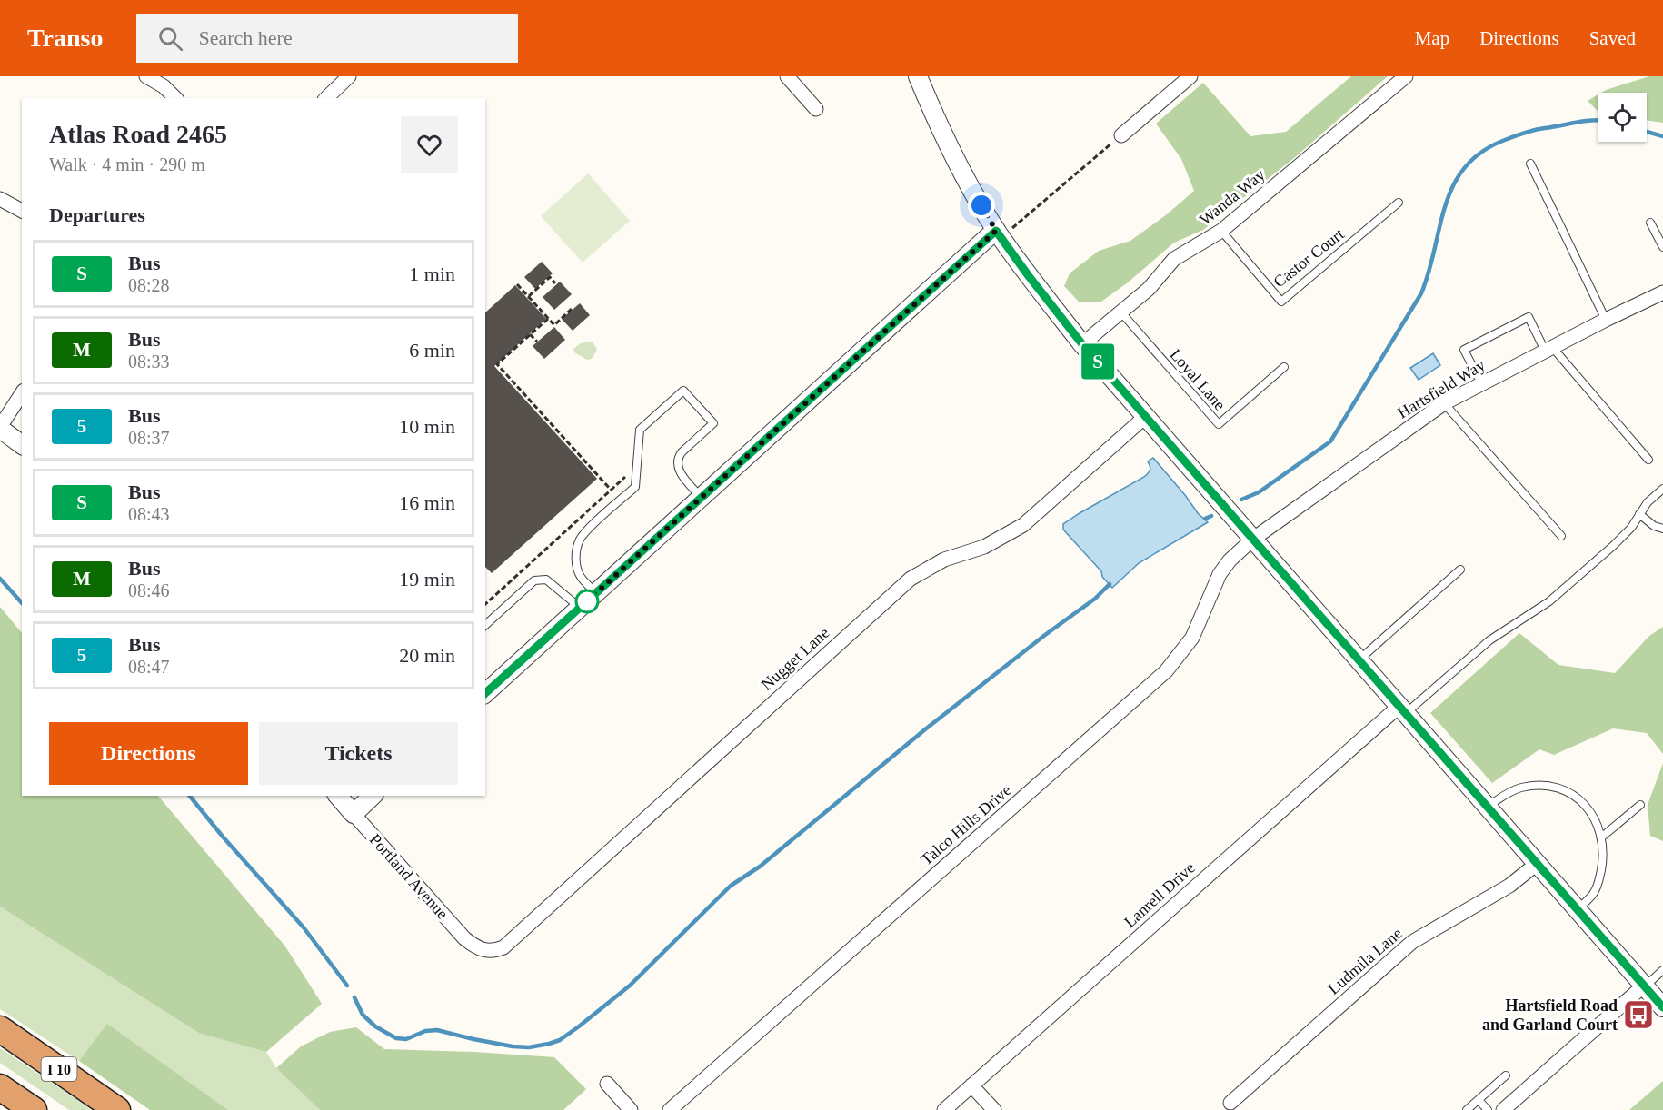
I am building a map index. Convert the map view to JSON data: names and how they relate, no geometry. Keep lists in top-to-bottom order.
{
  "streets": {
    "highway": ["I 10"],
    "street": [
      "Wanda Way",
      "Hartsfield Way",
      "Nugget Lane",
      "Talco Hills Drive",
      "Portland Avenue",
      "Lanrell Drive",
      "Ludmila Lane"
    ],
    "lane": ["Castor Court", "Loyal Lane"]
  },
  "crossings": [
    ["Wanda Way", "Castor Court"],
    ["Wanda Way", "Loyal Lane"],
    ["Hartsfield Way", "Talco Hills Drive"],
    ["Nugget Lane", "Portland Avenue"]
  ],
  "places": {
    "bus stop": ["Hartsfield Road and Garland Court"]
  },
  "lines": ["bus line S"],
  "page": {
    "header": "Transo",
    "search": "Search here",
    "nav": ["Map", "Directions", "Saved"],
    "on_map": "S",
    "heading": [
      ["Atlas Road 2465", "Walk · 4 min · 290 m"],
      "Departures"
    ],
    "list": [
      {
        "mark": "S",
        "name": "Bus",
        "note": "08:28",
        "value": "1 min"
      },
      {
        "mark": "M",
        "name": "Bus",
        "note": "08:33",
        "value": "6 min"
      },
      {
        "mark": "5",
        "name": "Bus",
        "note": "08:37",
        "value": "10 min"
      },
      {
        "mark": "S",
        "name": "Bus",
        "note": "08:43",
        "value": "16 min"
      },
      {
        "mark": "M",
        "name": "Bus",
        "note": "08:46",
        "value": "19 min"
      },
      {
        "mark": "5",
        "name": "Bus",
        "note": "08:47",
        "value": "20 min"
      }
    ],
    "buttons": ["Directions", "Tickets"]
  }
}
